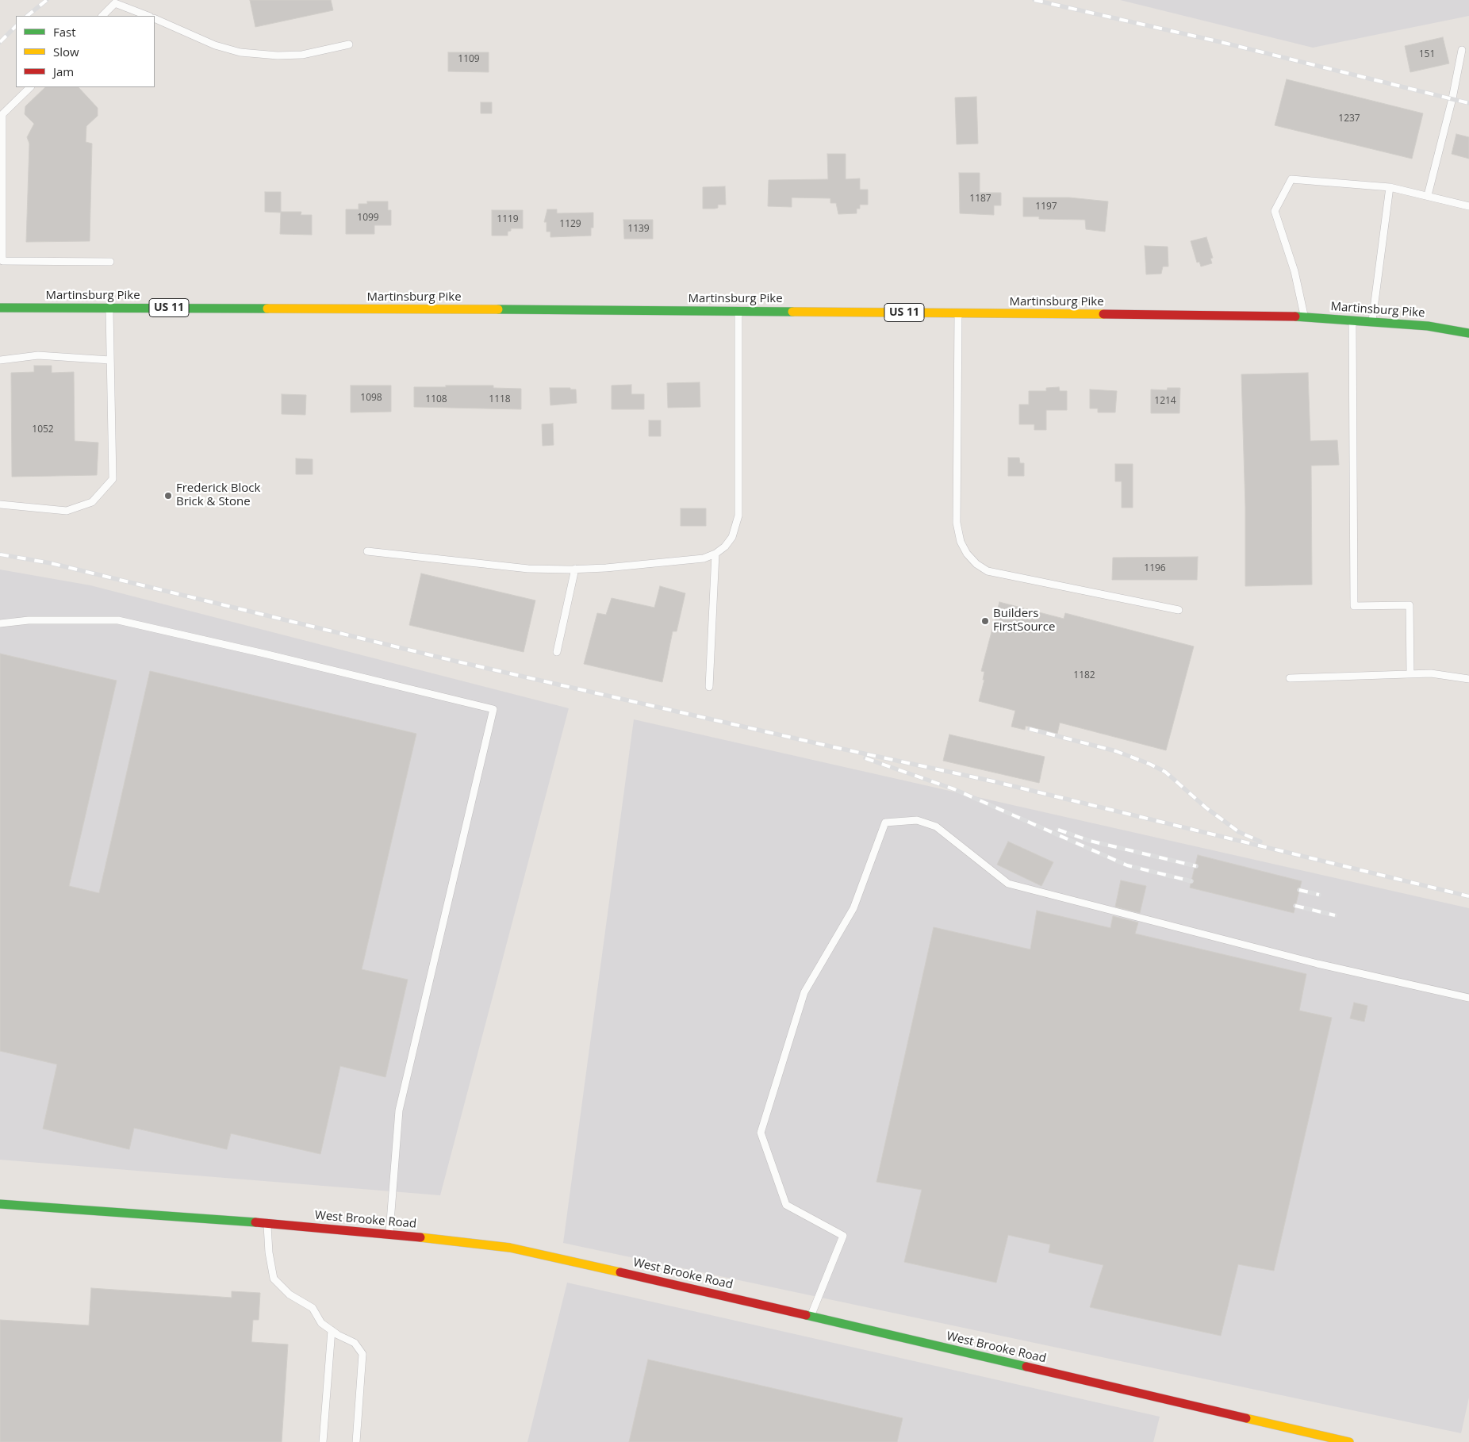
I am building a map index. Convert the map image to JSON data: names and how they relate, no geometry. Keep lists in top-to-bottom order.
{
  "streets": {
    "main road": ["Martinsburg Pike", "US 11", "West Brooke Road"]
  },
  "places": ["Frederick Block Brick & Stone", "Builders FirstSource"],
  "house_numbers": [
    "151",
    "1109",
    "1237",
    "1187",
    "1197",
    "1099",
    "1119",
    "1129",
    "1139",
    "1098",
    "1108",
    "1118",
    "1214",
    "1052",
    "1196",
    "1182"
  ],
  "legend": ["Fast", "Slow", "Jam"]
}
